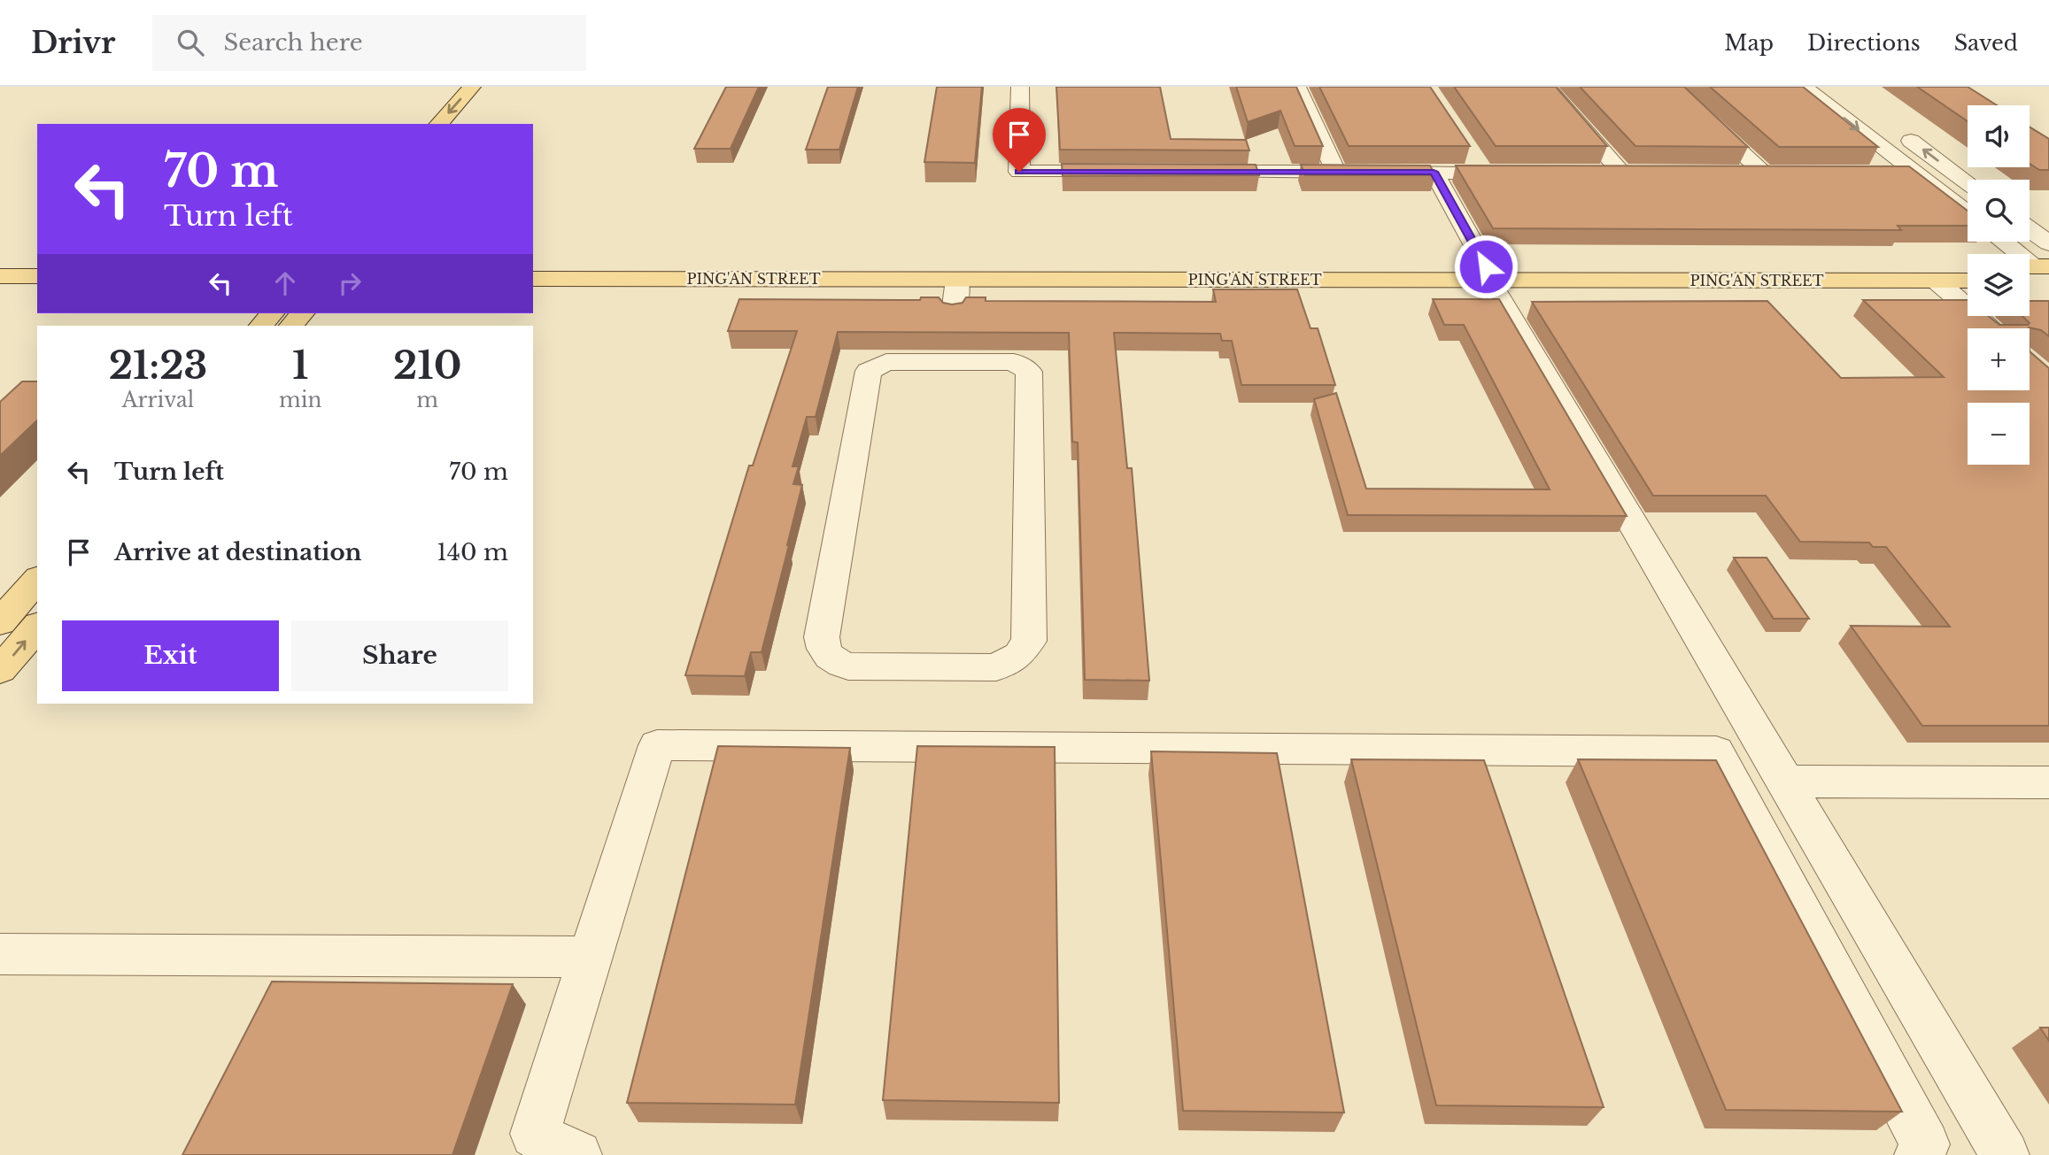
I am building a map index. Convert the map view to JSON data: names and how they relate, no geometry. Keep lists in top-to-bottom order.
{
  "streets": {
    "main road": ["PING'AN STREET"]
  },
  "page": {
    "header": "Drivr",
    "search": "Search here",
    "nav": ["Map", "Directions", "Saved"],
    "map_buttons": ["+", "−"],
    "turn": ["70 m", "Turn left"],
    "eta": [
      "21:23",
      "Arrival",
      "1",
      "min",
      "210",
      "m"
    ],
    "list": [
      {
        "name": "Turn left",
        "value": "70 m"
      },
      {
        "name": "Arrive at destination",
        "value": "140 m"
      }
    ],
    "buttons": ["Exit", "Share"]
  }
}
